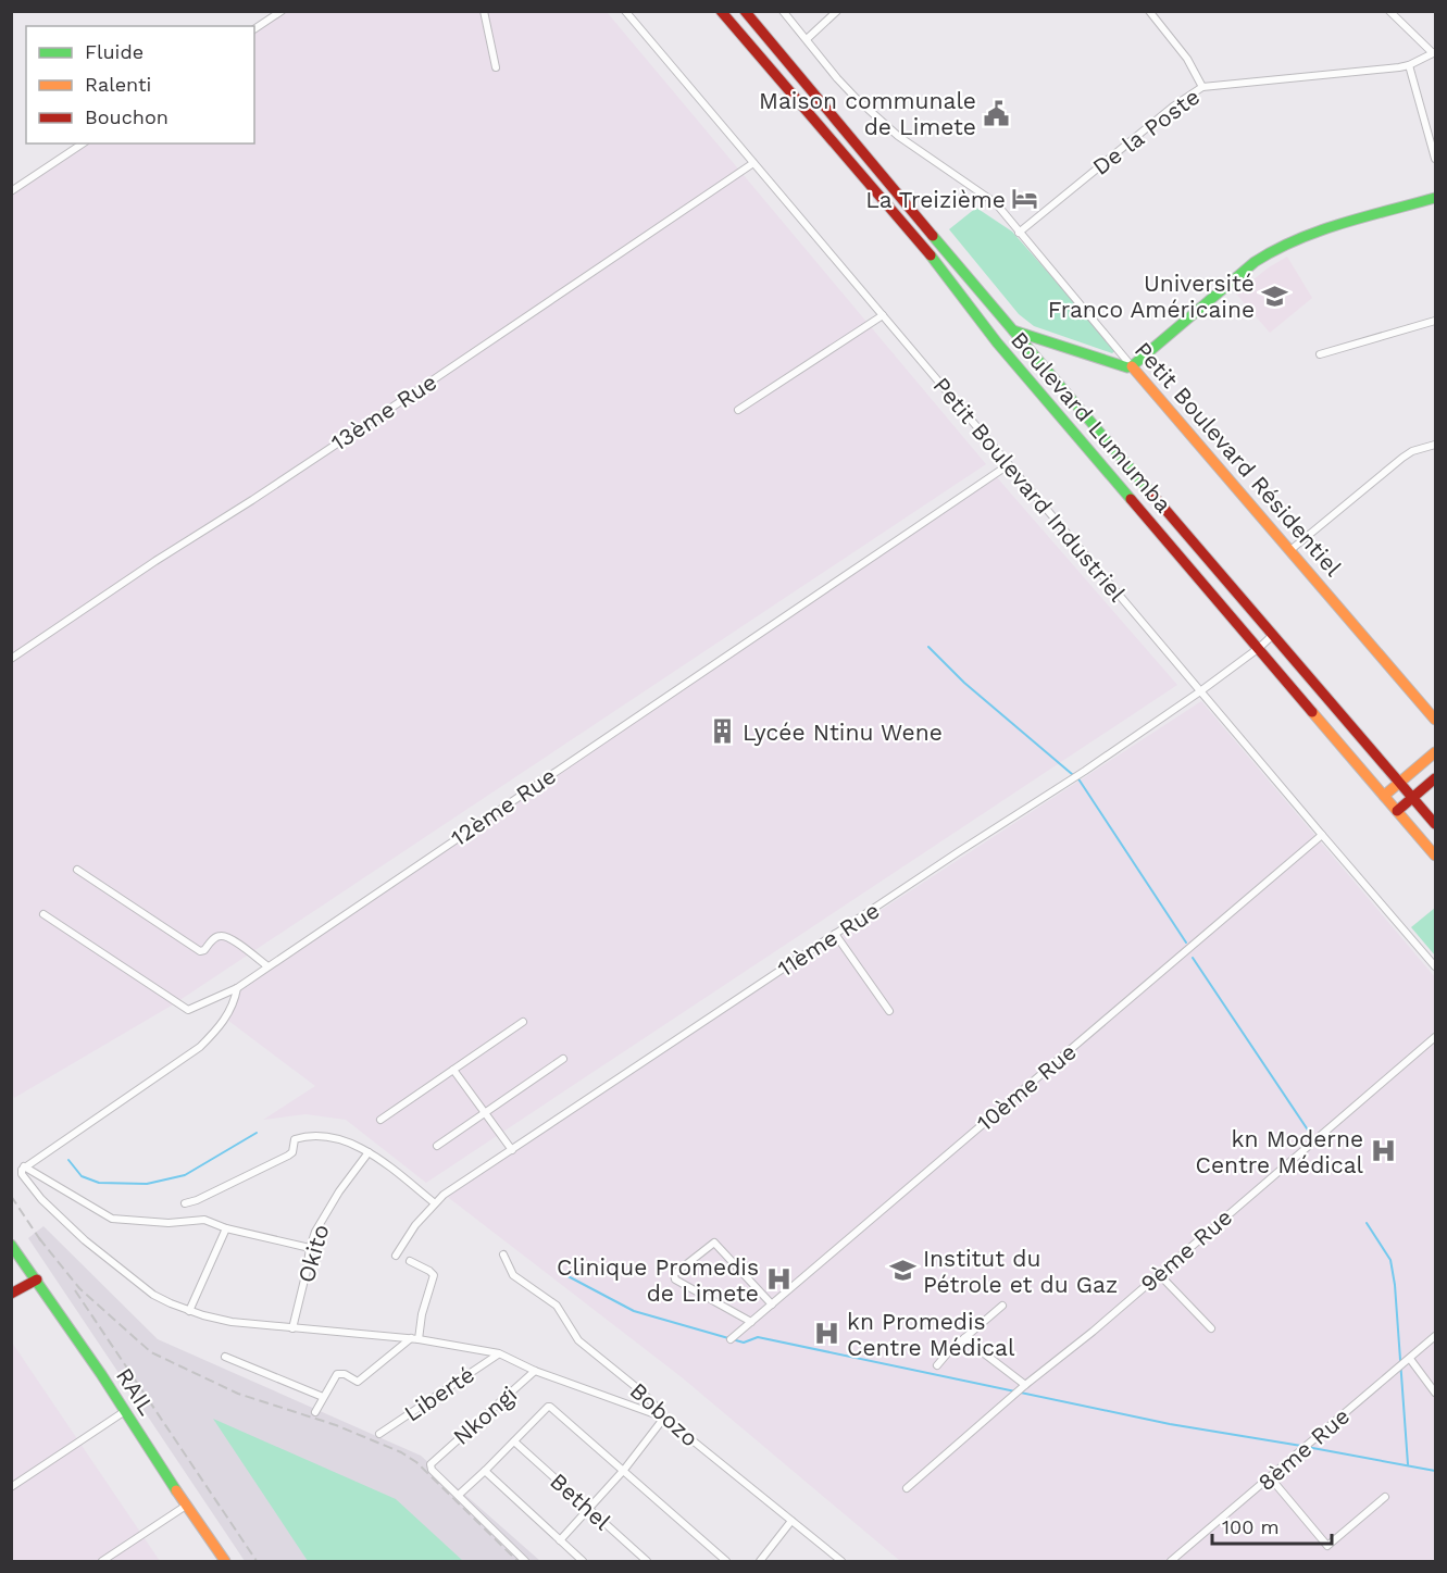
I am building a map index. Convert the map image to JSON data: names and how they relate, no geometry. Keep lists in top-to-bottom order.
{
  "streets": {
    "main road": ["Boulevard Lumumba", "Petit Boulevard Résidentiel", "RAIL"],
    "street": [
      "De la Poste",
      "13ème Rue",
      "Petit Boulevard Industriel",
      "12ème Rue",
      "11ème Rue",
      "10ème Rue",
      "9ème Rue",
      "Okito",
      "Liberté",
      "Bobozo",
      "Nkongi",
      "8ème Rue",
      "Bethel"
    ]
  },
  "crossings": [
    ["De la Poste", "Petit Boulevard Résidentiel"],
    ["13ème Rue", "Petit Boulevard Industriel"],
    ["Boulevard Lumumba", "11ème Rue"],
    ["Petit Boulevard Industriel", "12ème Rue"],
    ["Petit Boulevard Industriel", "11ème Rue"],
    ["Petit Boulevard Industriel", "10ème Rue"]
  ],
  "places": {
    "public building": ["Maison communale de Limete"],
    "hotel": ["La Treizième"],
    "school or university": ["Université Franco Américaine", "Institut du Pétrole et du Gaz"],
    "building": ["Lycée Ntinu Wene"],
    "hospital": ["kn Moderne Centre Médical", "Clinique Promedis de Limete", "kn Promedis Centre Médical"]
  },
  "legend": ["Fluide", "Ralenti", "Bouchon"],
  "scale_bar": "100 m"
}
